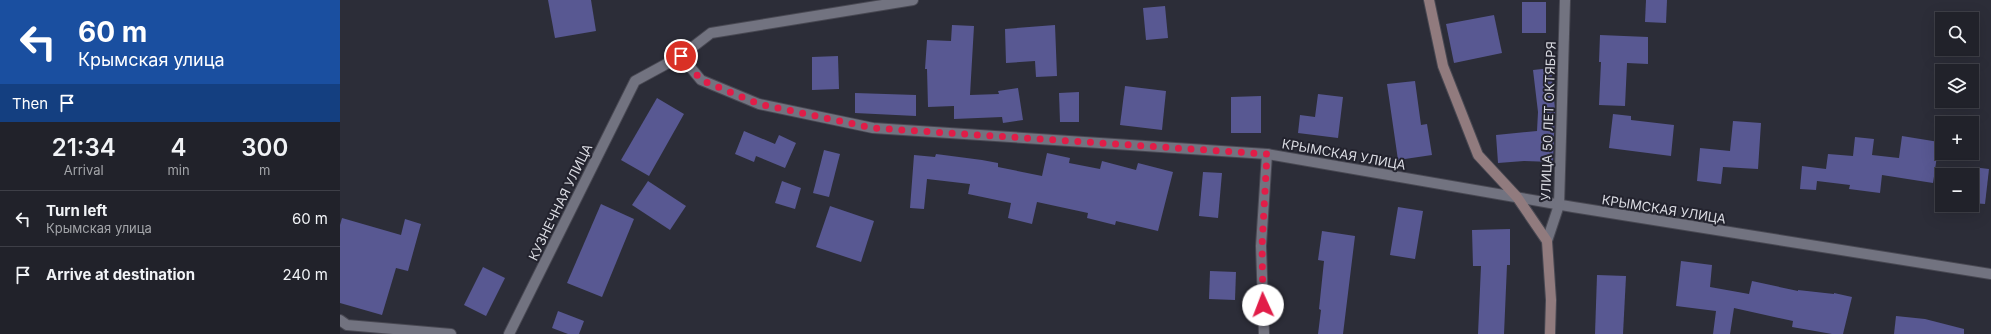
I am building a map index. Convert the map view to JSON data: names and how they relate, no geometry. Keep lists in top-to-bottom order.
{
  "streets": {
    "street": ["УЛИЦА 50 ЛЕТ ОКТЯБРЯ", "КРЫМСКАЯ УЛИЦА", "КУЗНЕЧНАЯ УЛИЦА"]
  },
  "crossings": [
    ["УЛИЦА 50 ЛЕТ ОКТЯБРЯ", "КРЫМСКАЯ УЛИЦА"],
    ["КРЫМСКАЯ УЛИЦА", "КУЗНЕЧНАЯ УЛИЦА"]
  ],
  "page": {
    "turn": ["60 m", "Крымская улица"],
    "map_buttons": ["+", "−"],
    "then": "Then",
    "eta": [
      "21:34",
      "Arrival",
      "4",
      "min",
      "300",
      "m"
    ],
    "list": [
      {
        "name": "Turn left",
        "note": "Крымская улица",
        "value": "60 m"
      },
      {
        "name": "Arrive at destination",
        "value": "240 m"
      }
    ]
  }
}
